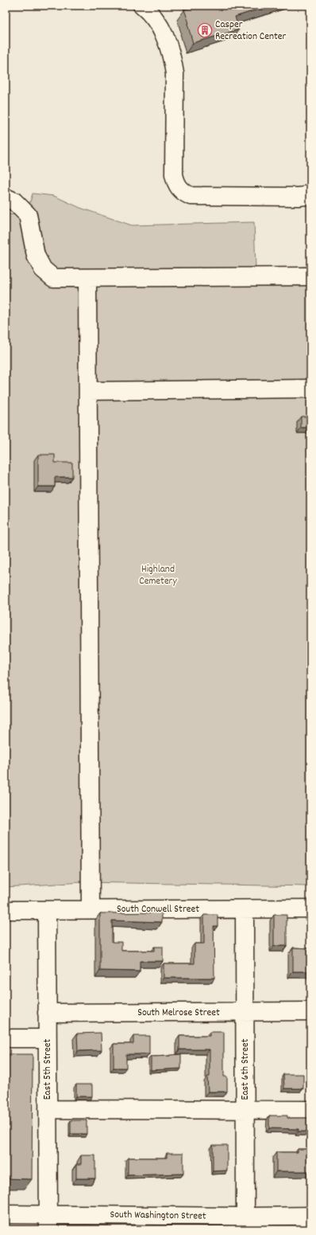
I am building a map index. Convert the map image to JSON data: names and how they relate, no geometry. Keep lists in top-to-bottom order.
{
  "streets": {
    "street": [
      "South Conwell Street",
      "South Melrose Street",
      "East 5th Street",
      "East 6th Street",
      "South Washington Street"
    ]
  },
  "crossings": [
    ["South Conwell Street", "East 5th Street"],
    ["South Conwell Street", "East 6th Street"],
    ["South Melrose Street", "East 5th Street"],
    ["South Melrose Street", "East 6th Street"],
    ["East 5th Street", "South Washington Street"],
    ["East 6th Street", "South Washington Street"]
  ],
  "parks": ["Highland Cemetery"],
  "places": {
    "building": ["Casper Recreation Center"]
  }
}
